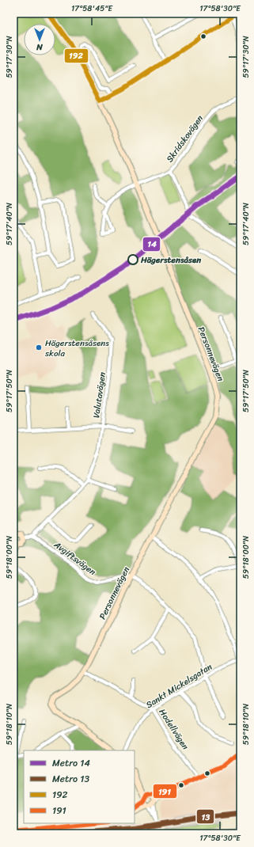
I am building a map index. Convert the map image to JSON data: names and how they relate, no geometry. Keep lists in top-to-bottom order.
{
  "streets": {
    "street": [
      "Skridskovägen",
      "Personnevägen",
      "Valutavägen",
      "Avgiftsvägen",
      "Sankt Mickelsgatan",
      "Hodellvägen"
    ]
  },
  "crossings": [
    ["Skridskovägen", "Personnevägen"],
    ["Personnevägen", "Avgiftsvägen"],
    ["Personnevägen", "Hodellvägen"],
    ["Valutavägen", "Avgiftsvägen"],
    ["Sankt Mickelsgatan", "Hodellvägen"]
  ],
  "places": ["Hägerstensåsen", "Hägerstensåsens skola"],
  "lines": [
    "transit line 192",
    "metro line 14",
    "transit line 191",
    "metro line 13"
  ],
  "legend": [
    "Metro 14",
    "Metro 13",
    "192",
    "191"
  ],
  "north": "bottom",
  "coordinates": [
    "17°58'45\"E",
    "17°58'30\"E",
    "59°17'30\"N",
    "59°17'40\"N",
    "59°17'50\"N",
    "59°18'00\"N",
    "59°18'10\"N"
  ]
}
